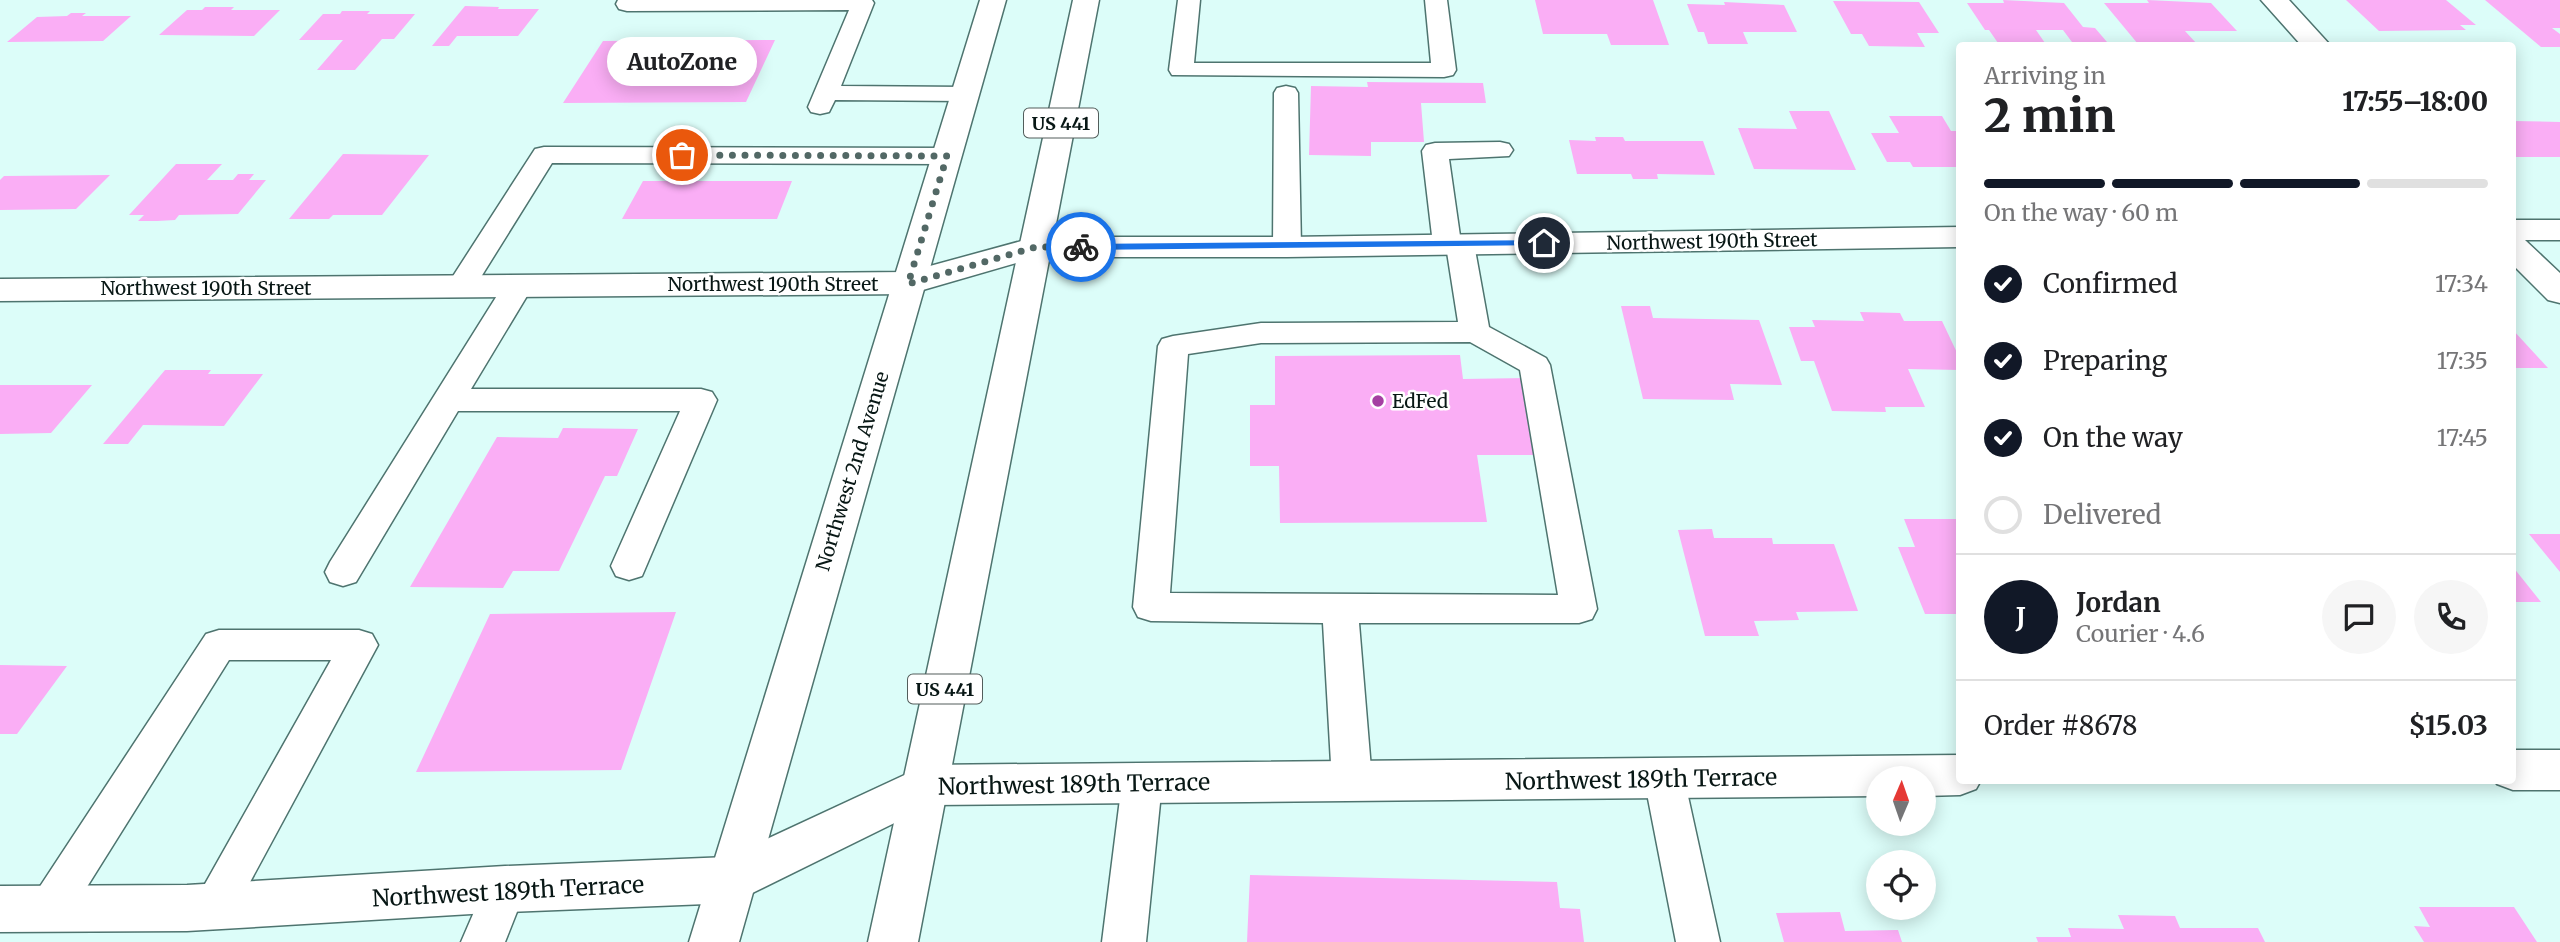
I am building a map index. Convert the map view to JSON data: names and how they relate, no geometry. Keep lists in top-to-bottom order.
{
  "streets": {
    "street": [
      "US 441",
      "Northwest 190th Street",
      "Northwest 2nd Avenue",
      "Northwest 189th Terrace"
    ]
  },
  "crossings": [
    ["US 441", "Northwest 190th Street"],
    ["US 441", "Northwest 189th Terrace"],
    ["Northwest 190th Street", "Northwest 2nd Avenue"],
    ["Northwest 2nd Avenue", "Northwest 189th Terrace"]
  ],
  "places": ["AutoZone", "EdFed"],
  "north": "top",
  "page": {
    "bubble": "AutoZone",
    "heading": ["2 min", "Arriving in", "17:55–18:00"],
    "panel": [
      "Jordan",
      "Courier · 4.6",
      "Order #8678",
      "$15.03"
    ],
    "bar": "On the way · 60 m",
    "list": [
      ["Confirmed", "17:34"],
      ["Preparing", "17:35"],
      ["On the way", "17:45"],
      "Delivered"
    ],
    "round": "J"
  }
}
